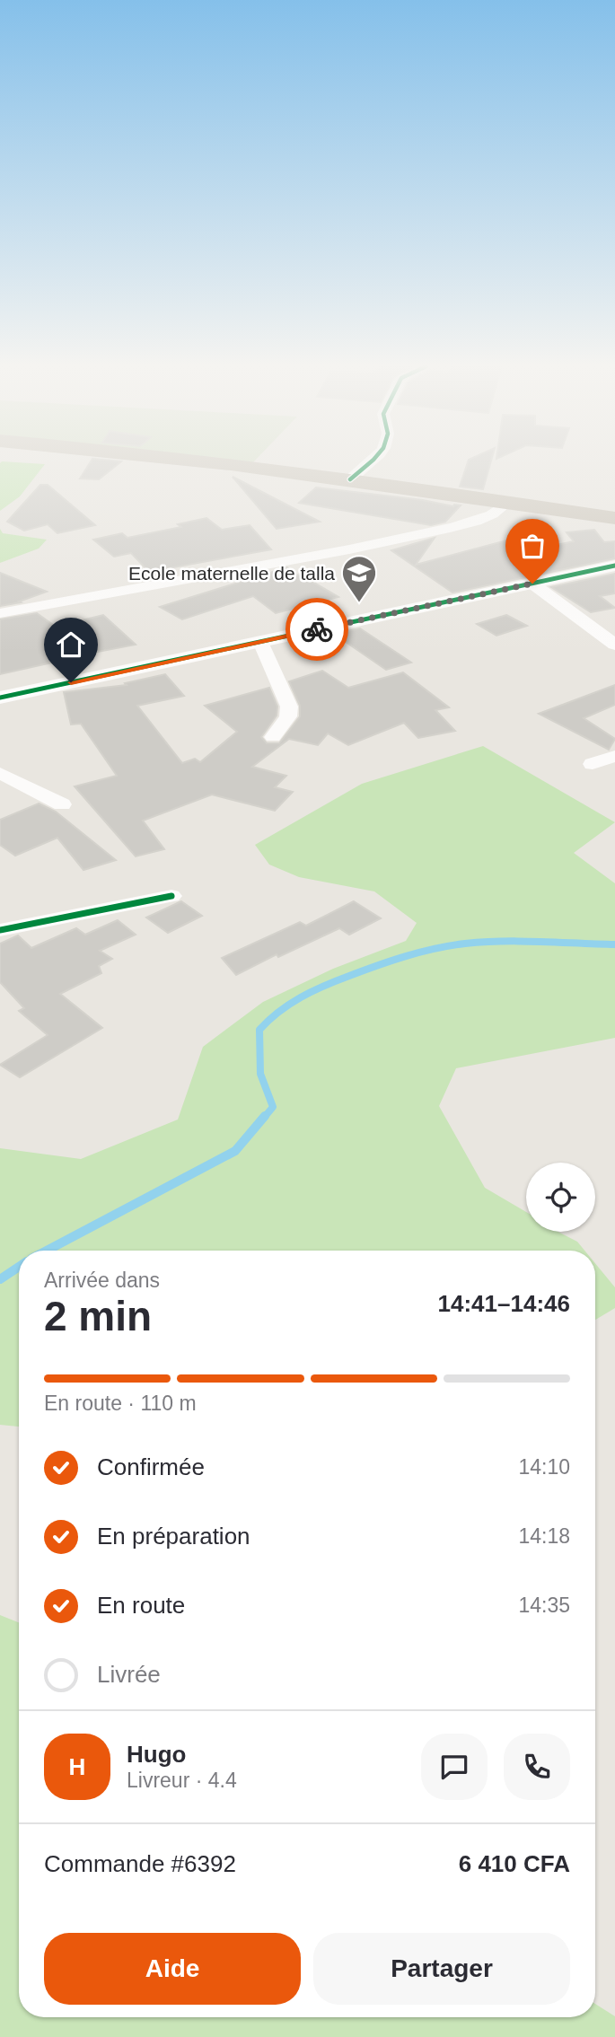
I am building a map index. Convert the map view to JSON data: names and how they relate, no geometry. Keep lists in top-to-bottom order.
{
  "places": {
    "school or university": ["Ecole maternelle de talla"]
  },
  "page": {
    "heading": ["2 min", "Arrivée dans", "14:41–14:46"],
    "panel": [
      "Hugo",
      "Livreur · 4.4",
      "Commande #6392",
      "6 410 CFA"
    ],
    "bar": "En route · 110 m",
    "list": [
      ["Confirmée", "14:10"],
      ["En préparation", "14:18"],
      ["En route", "14:35"],
      "Livrée"
    ],
    "round": "H",
    "buttons": ["Aide", "Partager"]
  }
}
